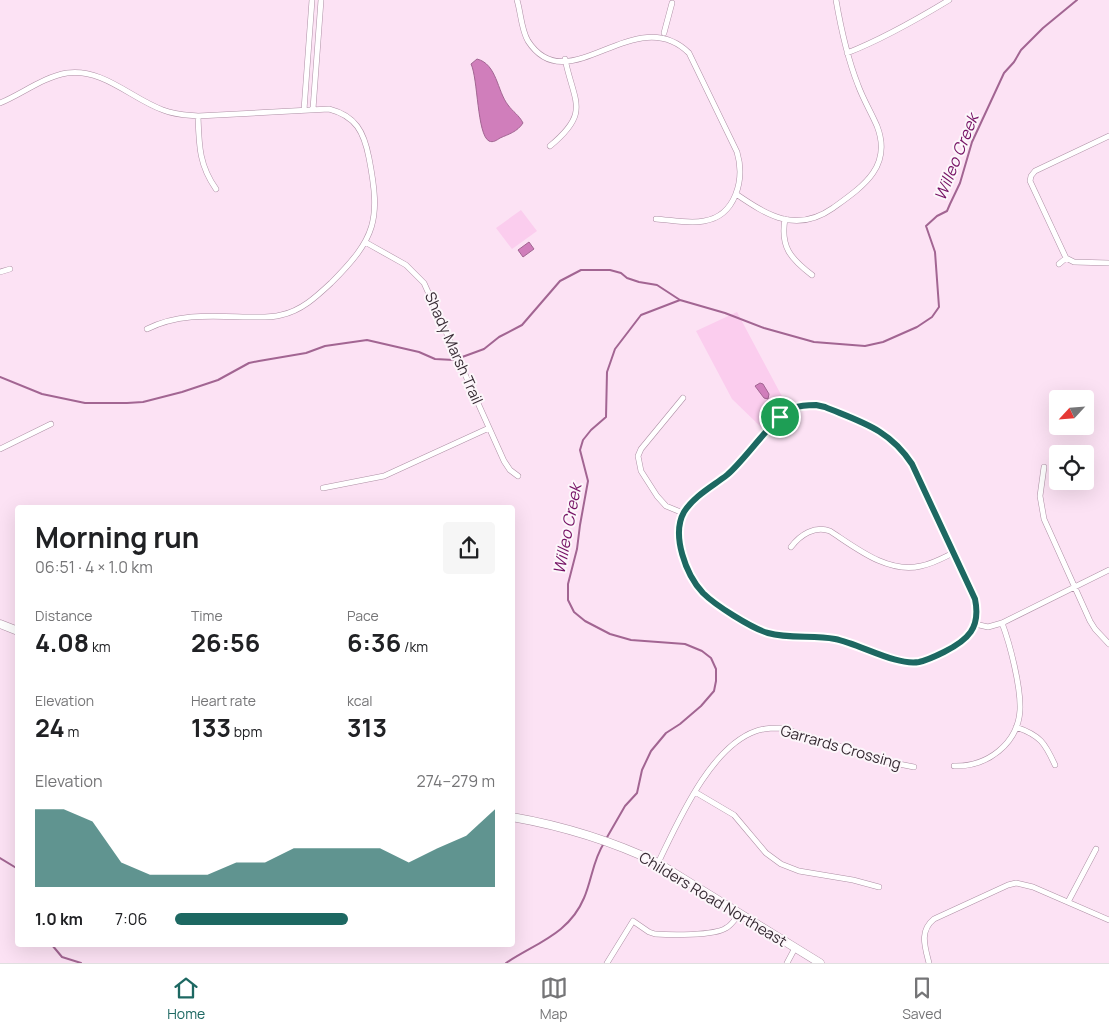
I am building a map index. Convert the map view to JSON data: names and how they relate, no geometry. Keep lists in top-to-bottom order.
{
  "streets": {
    "street": ["Shady Marsh Trail", "Garrards Crossing", "Childers Road Northeast"]
  },
  "crossings": [
    ["Garrards Crossing", "Childers Road Northeast"]
  ],
  "water": ["Willeo Creek"],
  "north": "bottom left",
  "page": {
    "heading": ["Morning run", "06:51 · 4 × 1.0 km"],
    "stats": [
      ["Distance", "4.08 km"],
      ["Time", "26:56"],
      ["Pace", "6:36 /km"],
      ["Elevation", "24 m"],
      ["Heart rate", "133 bpm"],
      ["kcal", "313"]
    ],
    "chart": ["Elevation", "274–279 m"],
    "list": [
      {
        "name": "1.0 km",
        "note": "7:06"
      }
    ],
    "tabs": ["Home", "Map", "Saved"]
  }
}
